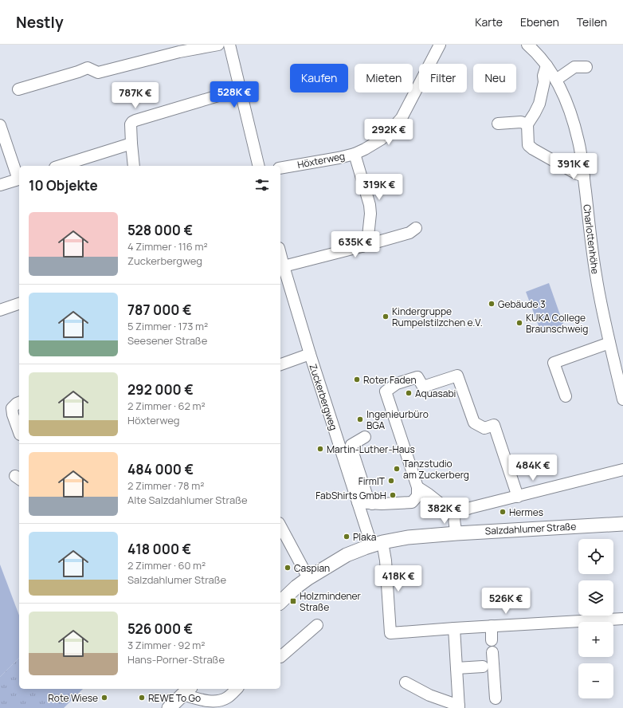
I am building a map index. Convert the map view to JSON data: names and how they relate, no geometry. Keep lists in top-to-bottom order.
{
  "streets": {
    "main road": ["Salzdahlumer Straße"],
    "street": ["Höxterweg", "Charlottenhöhe", "Zuckerbergweg"]
  },
  "crossings": [
    ["Zuckerbergweg", "Salzdahlumer Straße"]
  ],
  "places": {
    "other": [
      "Gebäude 3",
      "Kindergruppe Rumpelstilzchen e.V.",
      "KUKA College Braunschweig",
      "Roter Faden",
      "Aquasabi",
      "Ingenieurbüro BGA",
      "Martin-Luther-Haus",
      "Tanzstudio am Zuckerberg",
      "FirmIT",
      "FabShirts GmbH",
      "Hermes",
      "Plaka",
      "Caspian",
      "Rote Wiese",
      "REWE To Go"
    ],
    "transit": ["Holzmindener Straße"]
  },
  "page": {
    "header": "Nestly",
    "nav": ["Karte", "Ebenen", "Teilen"],
    "chip": [
      "Kaufen",
      "Mieten",
      "Filter",
      "Neu"
    ],
    "price": [
      "528K €",
      "787K €",
      "292K €",
      "391K €",
      "319K €",
      "635K €",
      "484K €",
      "382K €",
      "418K €",
      "526K €"
    ],
    "heading": "10 Objekte",
    "list": [
      {
        "name": "528 000 €",
        "note": "4 Zimmer · 116 m² · Zuckerbergweg"
      },
      {
        "name": "787 000 €",
        "note": "5 Zimmer · 173 m² · Seesener Straße"
      },
      {
        "name": "292 000 €",
        "note": "2 Zimmer · 62 m² · Höxterweg"
      },
      {
        "name": "484 000 €",
        "note": "2 Zimmer · 78 m² · Alte Salzdahlumer Straße"
      },
      {
        "name": "418 000 €",
        "note": "2 Zimmer · 60 m² · Salzdahlumer Straße"
      },
      {
        "name": "526 000 €",
        "note": "3 Zimmer · 92 m² · Hans-Porner-Straße"
      }
    ],
    "map_buttons": ["+", "−"]
  }
}
